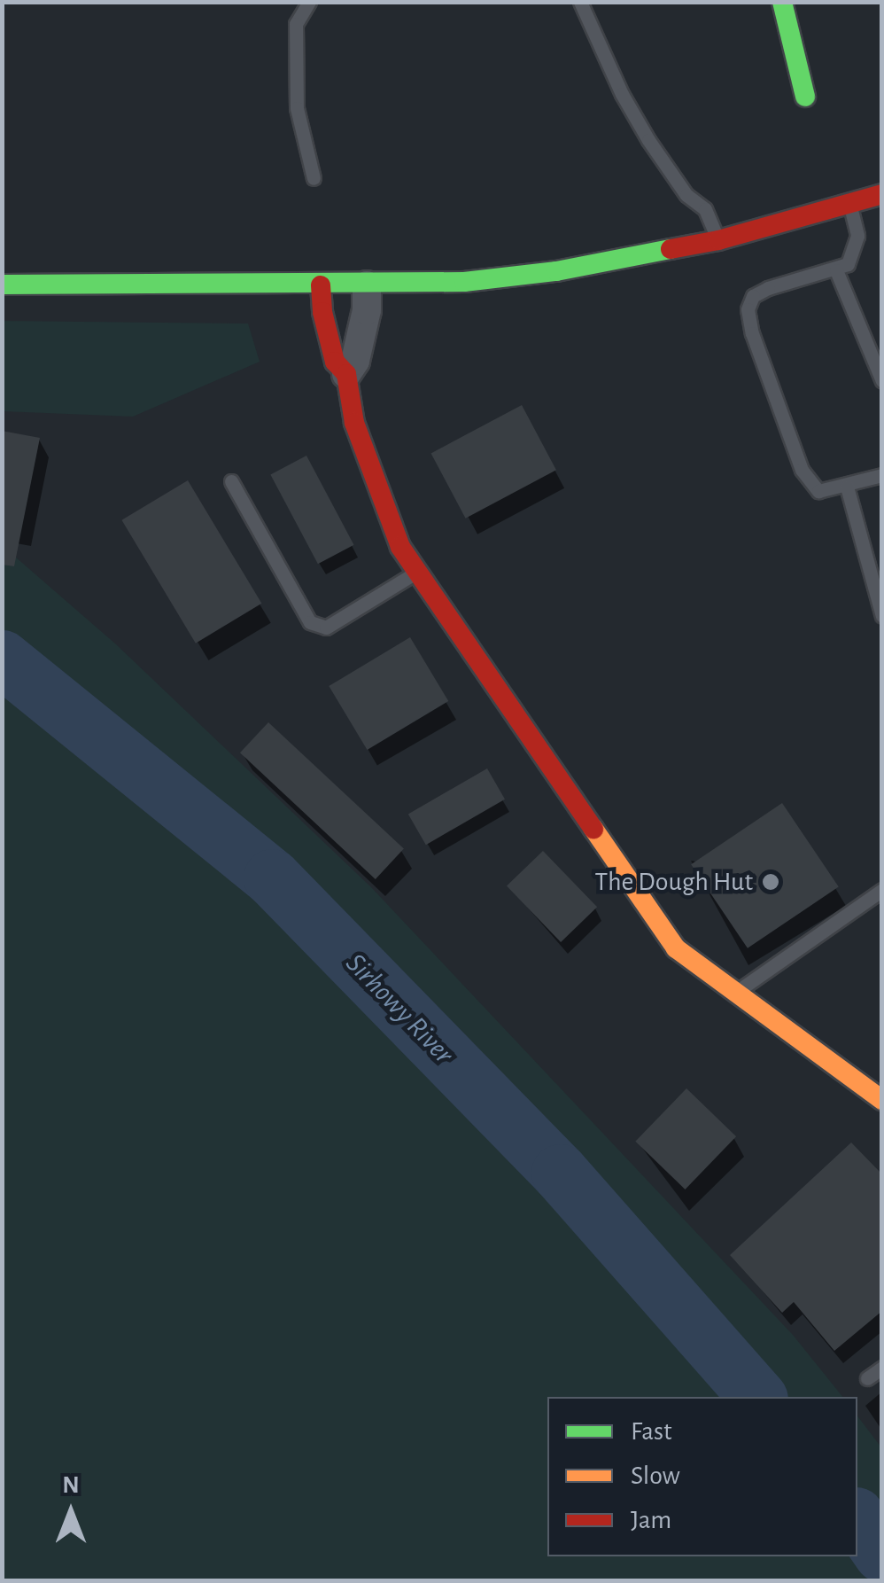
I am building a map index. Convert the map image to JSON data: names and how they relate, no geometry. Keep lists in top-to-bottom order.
{
  "water": ["Sirhowy River"],
  "places": ["The Dough Hut"],
  "legend": ["Fast", "Slow", "Jam"],
  "north": "top"
}
